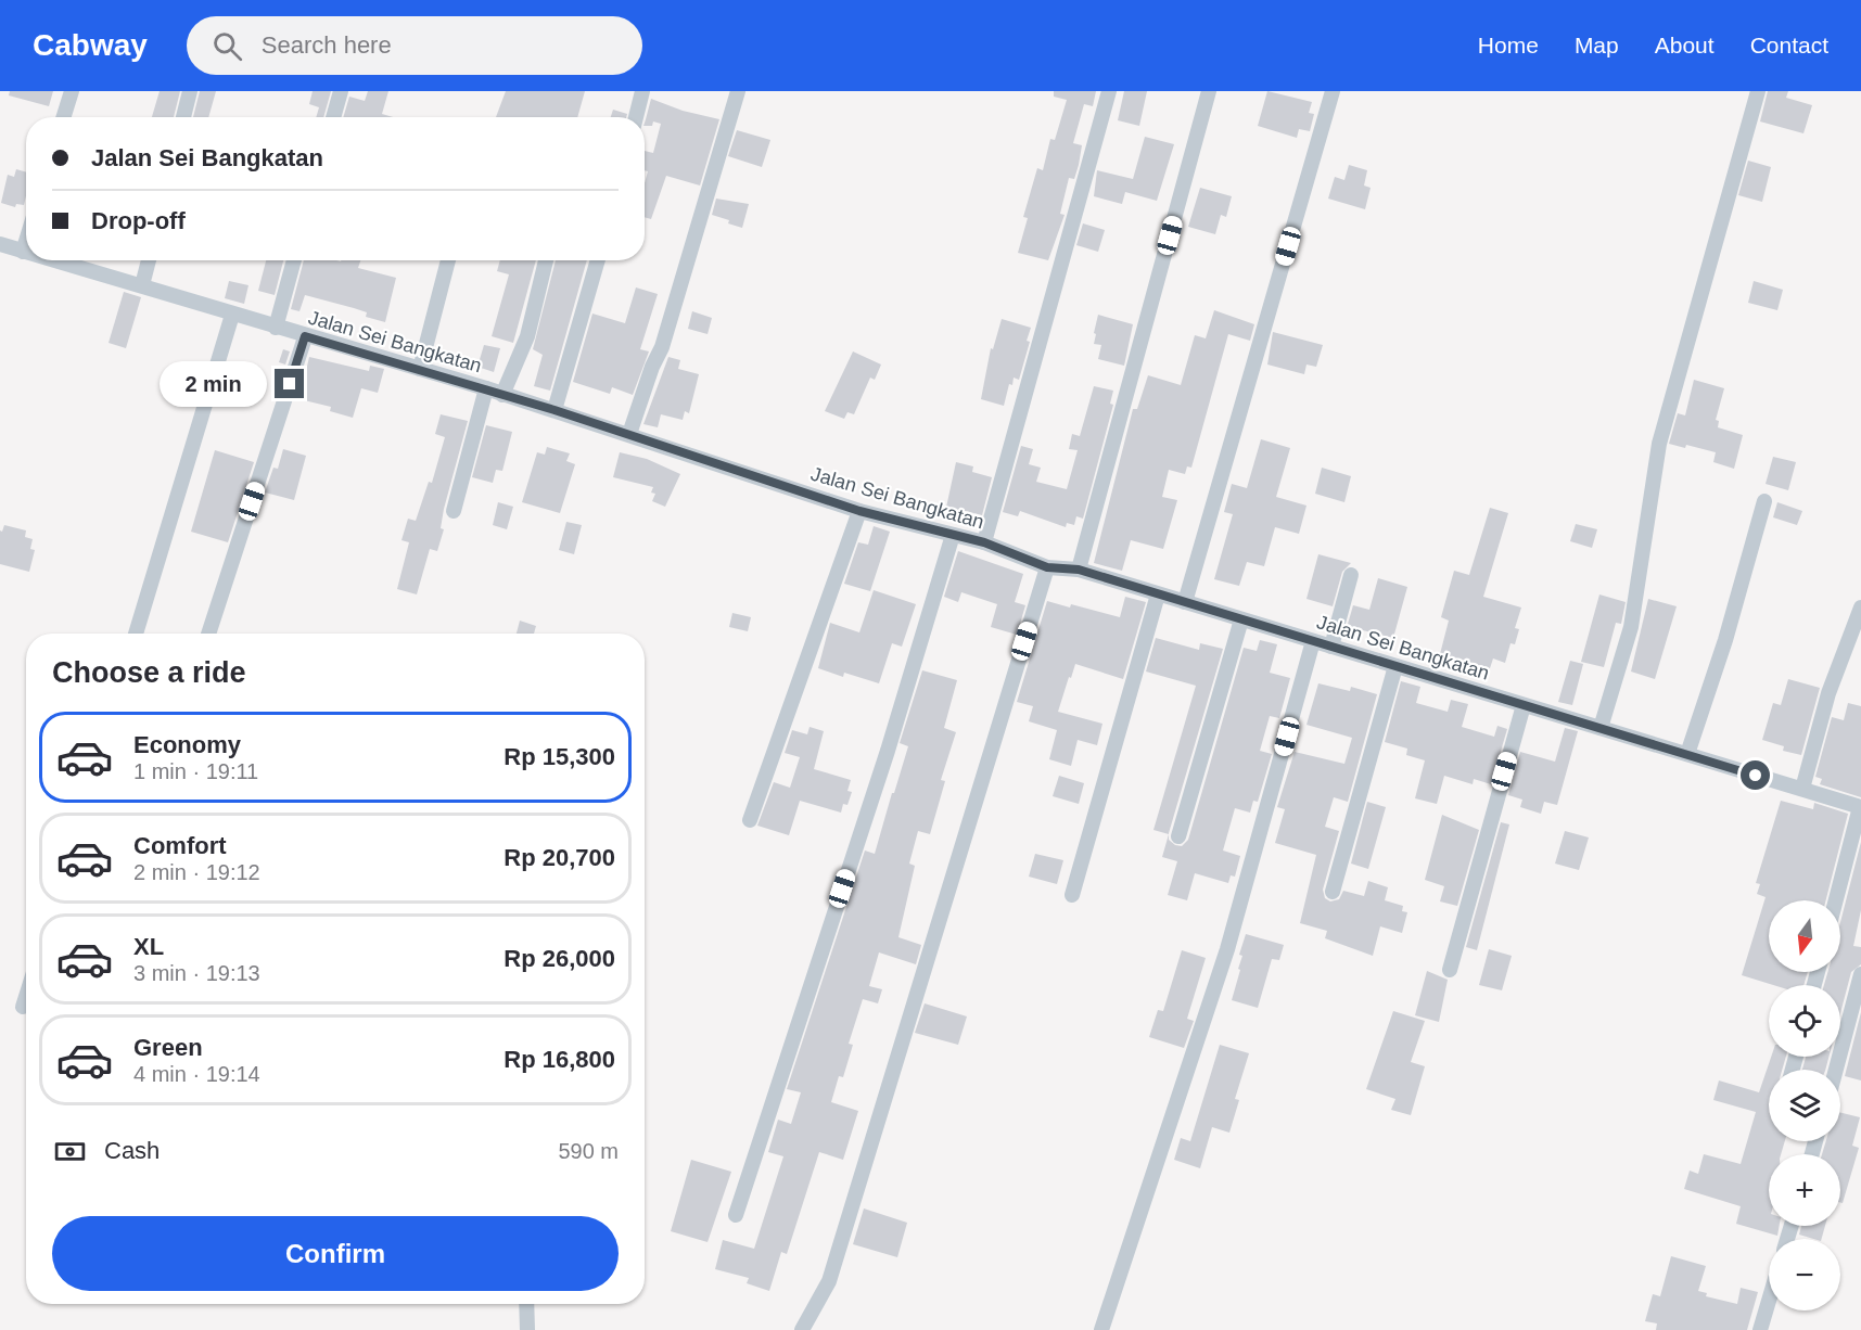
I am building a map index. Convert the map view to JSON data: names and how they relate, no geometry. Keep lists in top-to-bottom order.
{
  "streets": {
    "street": ["Jalan Sei Bangkatan"]
  },
  "north": "bottom",
  "page": {
    "header": "Cabway",
    "search": "Search here",
    "nav": [
      "Home",
      "Map",
      "About",
      "Contact"
    ],
    "banner": ["Jalan Sei Bangkatan", "Drop-off"],
    "bubble": "2 min",
    "heading": "Choose a ride",
    "list": [
      {
        "name": "Economy",
        "note": "1 min · 19:11",
        "value": "Rp 15,300"
      },
      {
        "name": "Comfort",
        "note": "2 min · 19:12",
        "value": "Rp 20,700"
      },
      {
        "name": "XL",
        "note": "3 min · 19:13",
        "value": "Rp 26,000"
      },
      {
        "name": "Green",
        "note": "4 min · 19:14",
        "value": "Rp 16,800"
      }
    ],
    "map_buttons": ["+", "−"],
    "pay": ["Cash", "590 m"],
    "buttons": "Confirm"
  }
}
